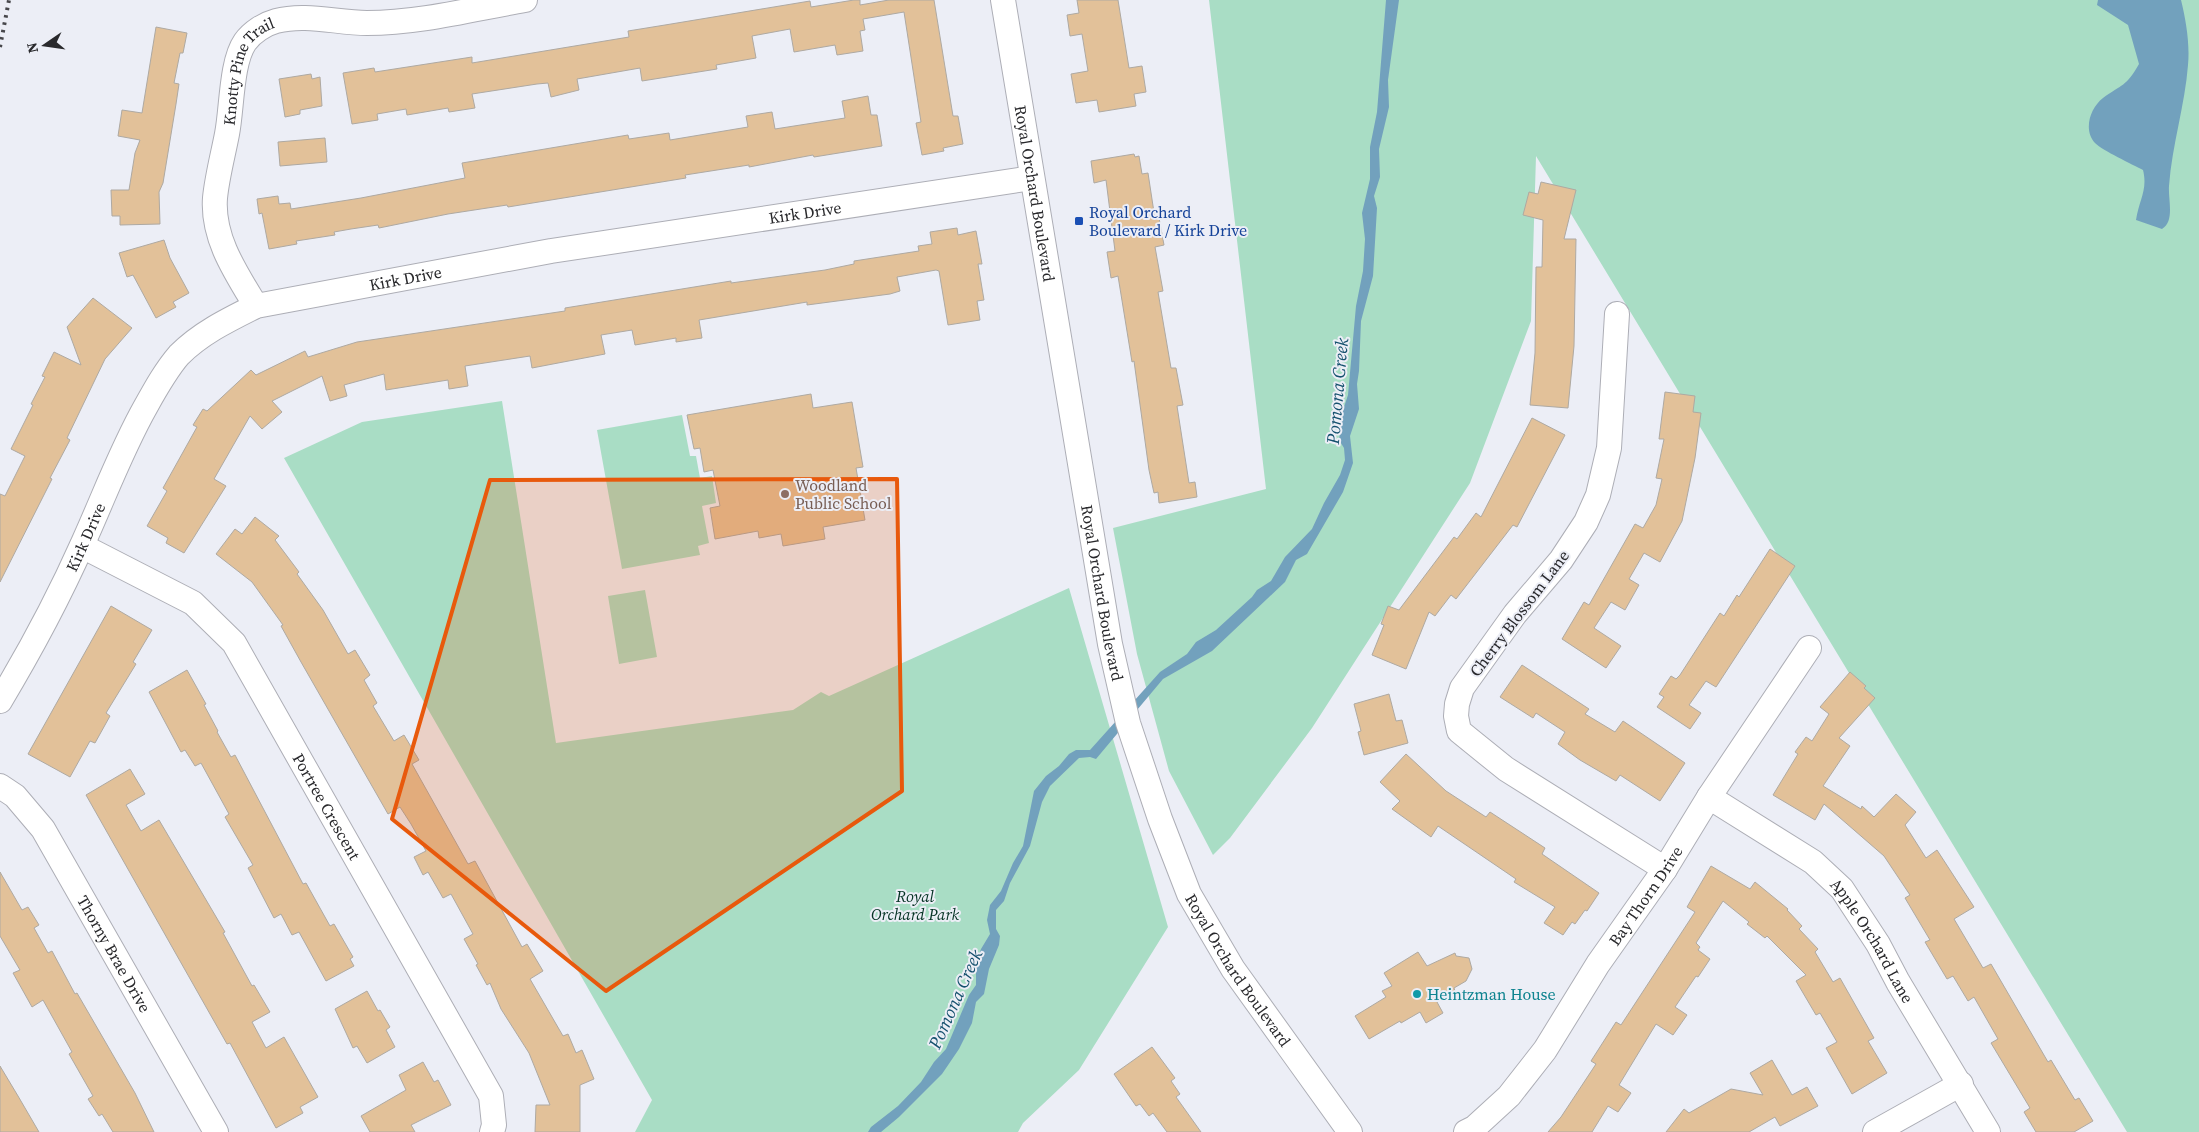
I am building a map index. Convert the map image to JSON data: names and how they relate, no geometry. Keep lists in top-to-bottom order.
{
  "streets": {
    "street": [
      "Knotty Pine Trail",
      "Royal Orchard Boulevard",
      "Kirk Drive",
      "Cherry Blossom Lane",
      "Portree Crescent",
      "Bay Thorn Drive",
      "Apple Orchard Lane",
      "Thorny Brae Drive"
    ]
  },
  "crossings": [
    ["Knotty Pine Trail", "Kirk Drive"],
    ["Royal Orchard Boulevard", "Kirk Drive"],
    ["Kirk Drive", "Portree Crescent"],
    ["Cherry Blossom Lane", "Bay Thorn Drive"],
    ["Bay Thorn Drive", "Apple Orchard Lane"]
  ],
  "water": ["Pomona Creek"],
  "parks": ["Royal Orchard Park"],
  "places": {
    "transit": ["Royal Orchard Boulevard / Kirk Drive"],
    "other": ["Woodland Public School", "Heintzman House"]
  },
  "north": "left"
}
